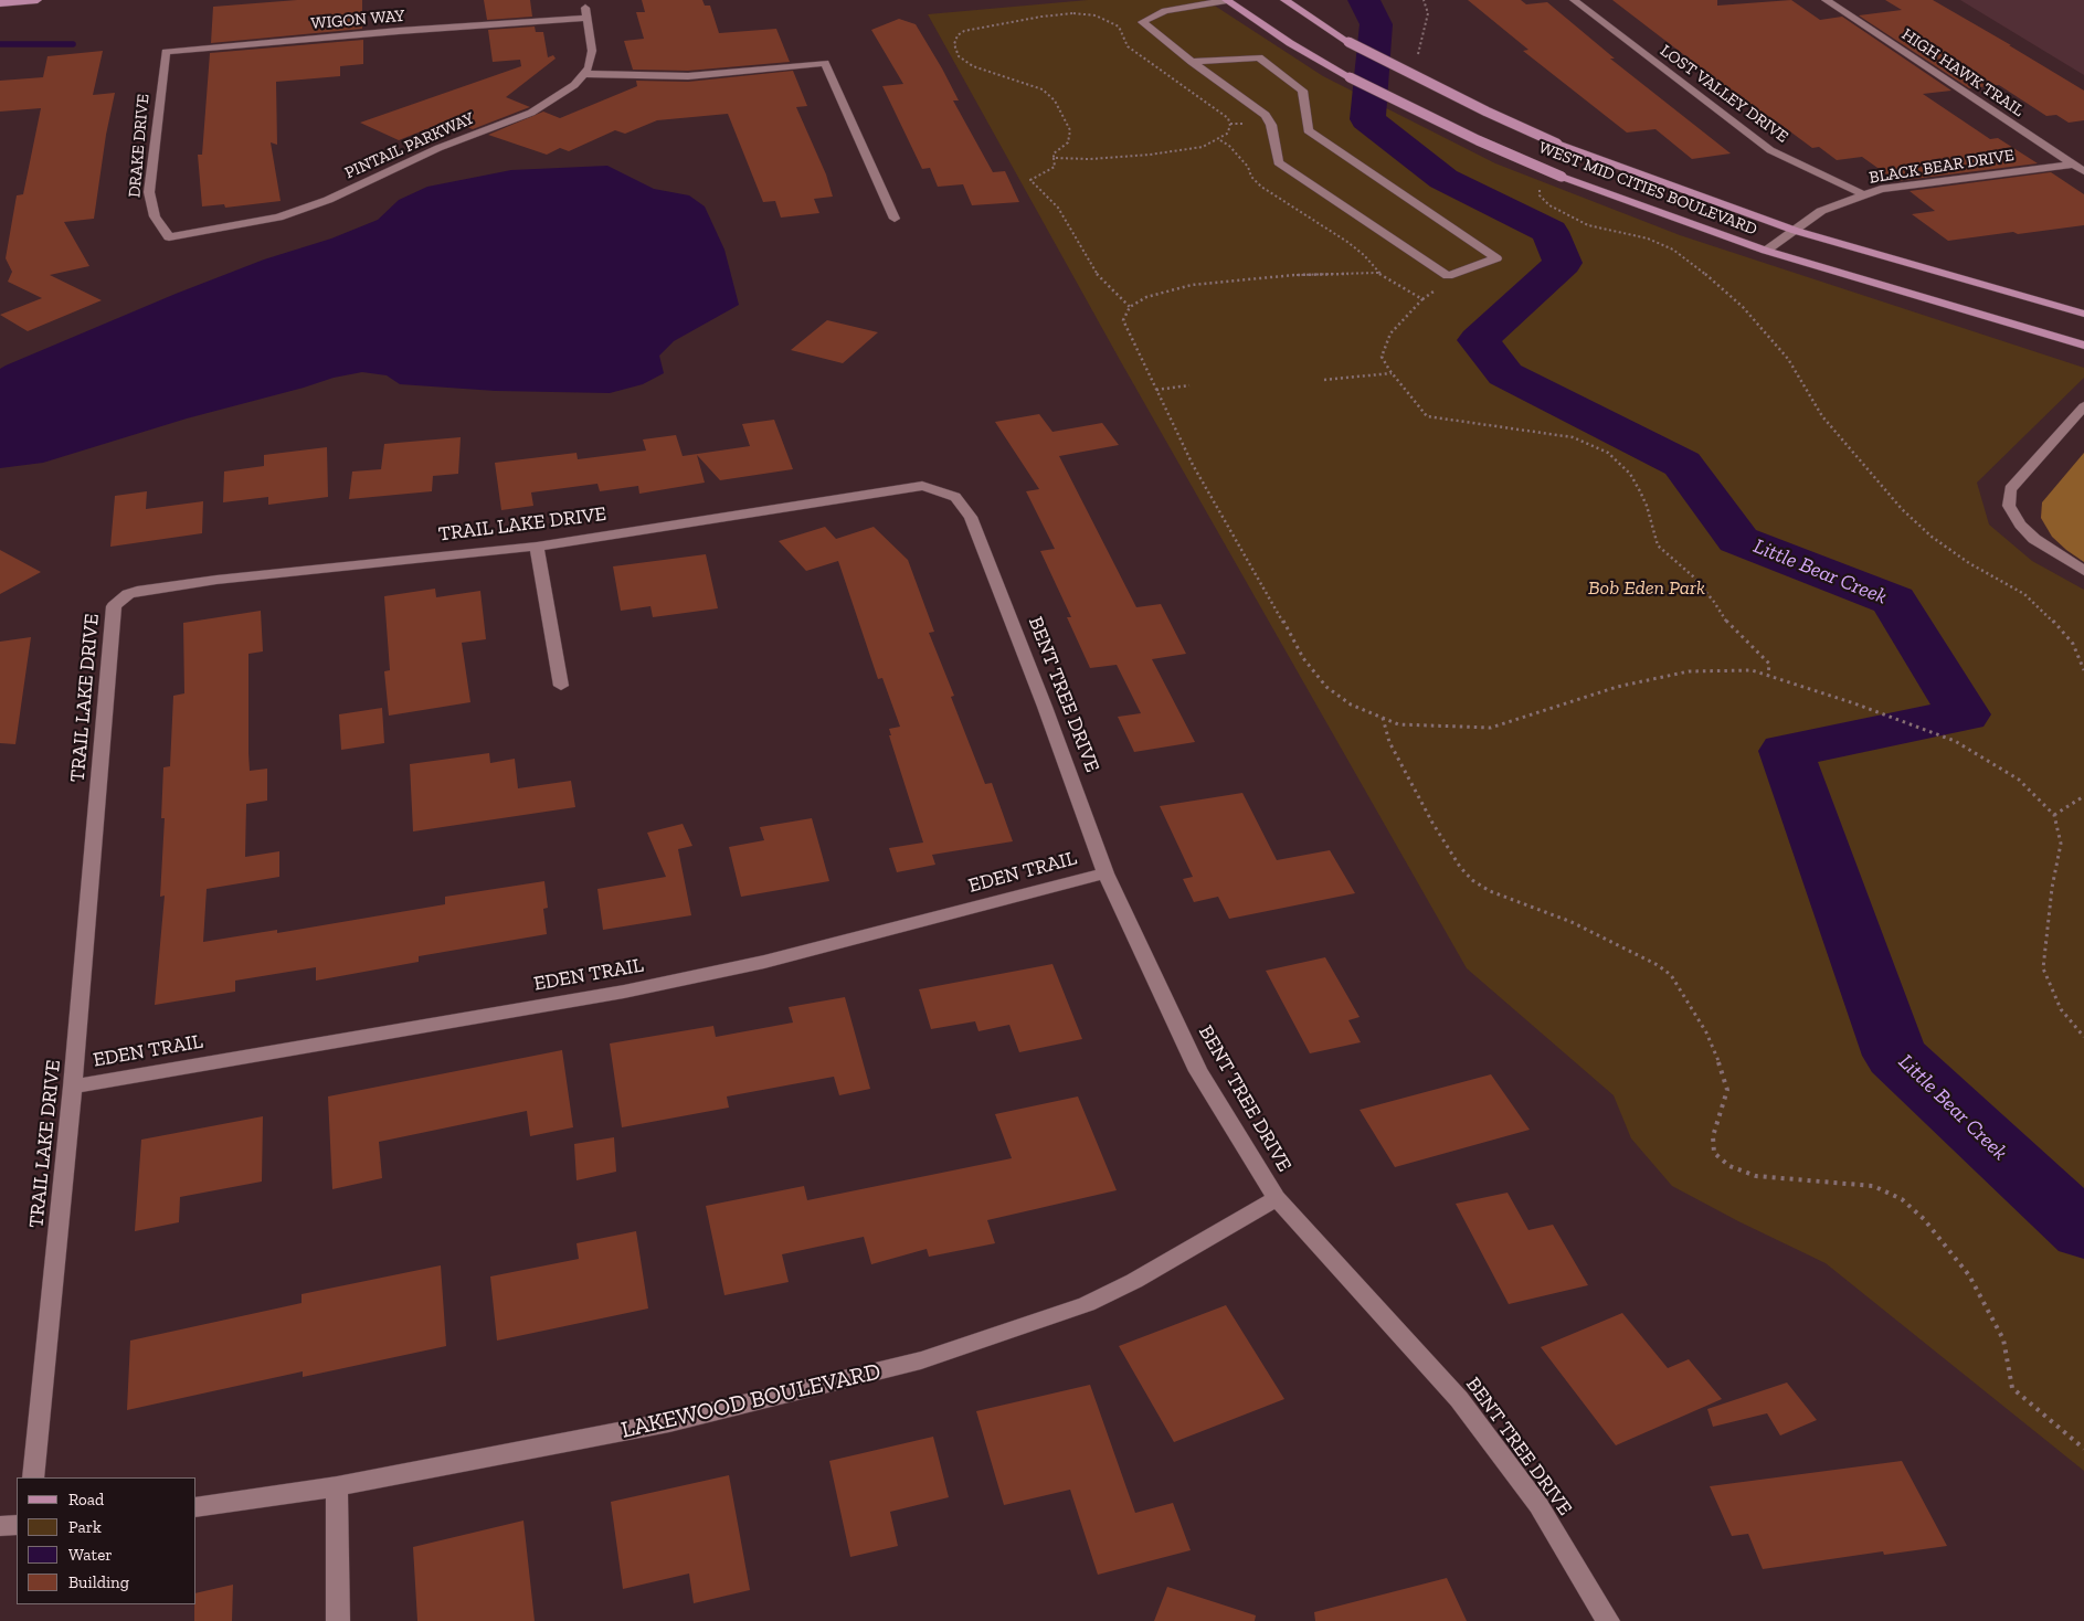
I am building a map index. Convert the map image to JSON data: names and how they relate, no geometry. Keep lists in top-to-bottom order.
{
  "streets": {
    "main road": ["WEST MID CITIES BOULEVARD"],
    "street": [
      "WIGON WAY",
      "HIGH HAWK TRAIL",
      "LOST VALLEY DRIVE",
      "DRAKE DRIVE",
      "PINTAIL PARKWAY",
      "BLACK BEAR DRIVE",
      "TRAIL LAKE DRIVE",
      "BENT TREE DRIVE",
      "EDEN TRAIL",
      "LAKEWOOD BOULEVARD"
    ]
  },
  "crossings": [
    ["WIGON WAY", "DRAKE DRIVE"],
    ["HIGH HAWK TRAIL", "BLACK BEAR DRIVE"],
    ["LOST VALLEY DRIVE", "BLACK BEAR DRIVE"],
    ["DRAKE DRIVE", "PINTAIL PARKWAY"],
    ["BLACK BEAR DRIVE", "WEST MID CITIES BOULEVARD"],
    ["TRAIL LAKE DRIVE", "BENT TREE DRIVE"],
    ["TRAIL LAKE DRIVE", "EDEN TRAIL"],
    ["BENT TREE DRIVE", "EDEN TRAIL"],
    ["BENT TREE DRIVE", "LAKEWOOD BOULEVARD"]
  ],
  "water": ["Little Bear Creek"],
  "parks": ["Bob Eden Park"],
  "legend": [
    "Road",
    "Park",
    "Water",
    "Building"
  ]
}
